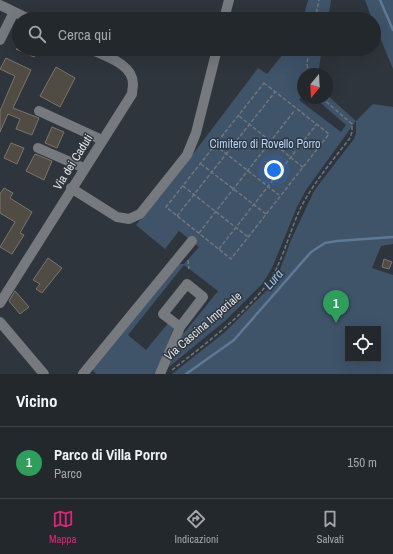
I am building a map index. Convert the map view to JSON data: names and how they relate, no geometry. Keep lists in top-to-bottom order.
{
  "streets": {
    "street": ["Via dei Caduti"],
    "path": ["Via Cascina Imperiale"]
  },
  "water": ["Lura"],
  "parks": ["Cimitero di Rovello Porro"],
  "north": "bottom",
  "page": {
    "search": "Cerca qui",
    "pins": "1",
    "heading": "Vicino",
    "list": [
      {
        "mark": "1",
        "name": "Parco di Villa Porro",
        "note": "Parco",
        "value": "150 m"
      }
    ],
    "nav": ["Mappa", "Indicazioni", "Salvati"]
  }
}
